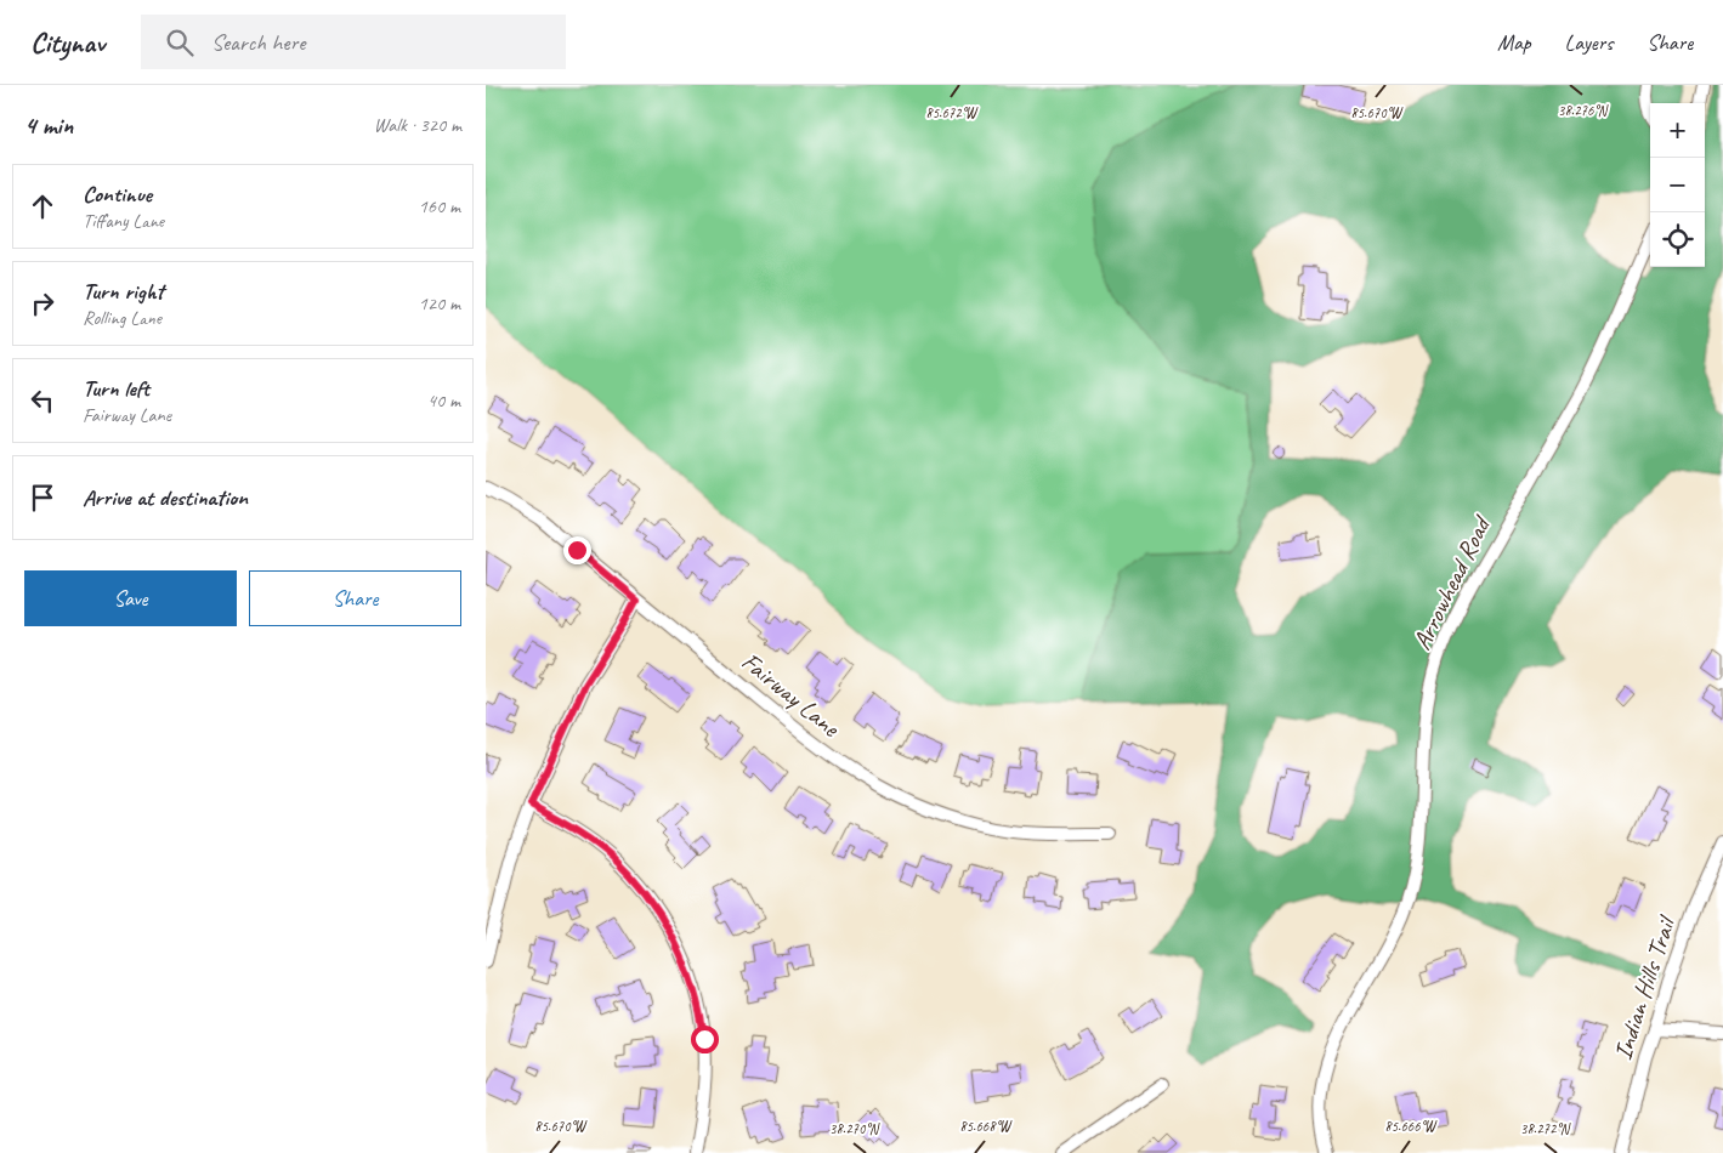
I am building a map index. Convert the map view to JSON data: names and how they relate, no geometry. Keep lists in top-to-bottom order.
{
  "streets": {
    "street": ["Arrowhead Road", "Fairway Lane", "Indian Hills Trail"]
  },
  "page": {
    "header": "Citynav",
    "search": "Search here",
    "nav": ["Map", "Layers", "Share"],
    "heading": ["4 min", "Walk · 320 m"],
    "map_buttons": ["+", "−"],
    "list": [
      ["Continue", "Tiffany Lane", "160 m"],
      ["Turn right", "Rolling Lane", "120 m"],
      ["Turn left", "Fairway Lane", "40 m"],
      "Arrive at destination"
    ],
    "buttons": ["Save", "Share"]
  },
  "coordinates": [
    "38.276°N",
    "85.672°W",
    "85.670°W",
    "85.668°W",
    "85.666°W",
    "38.270°N",
    "38.272°N"
  ]
}
